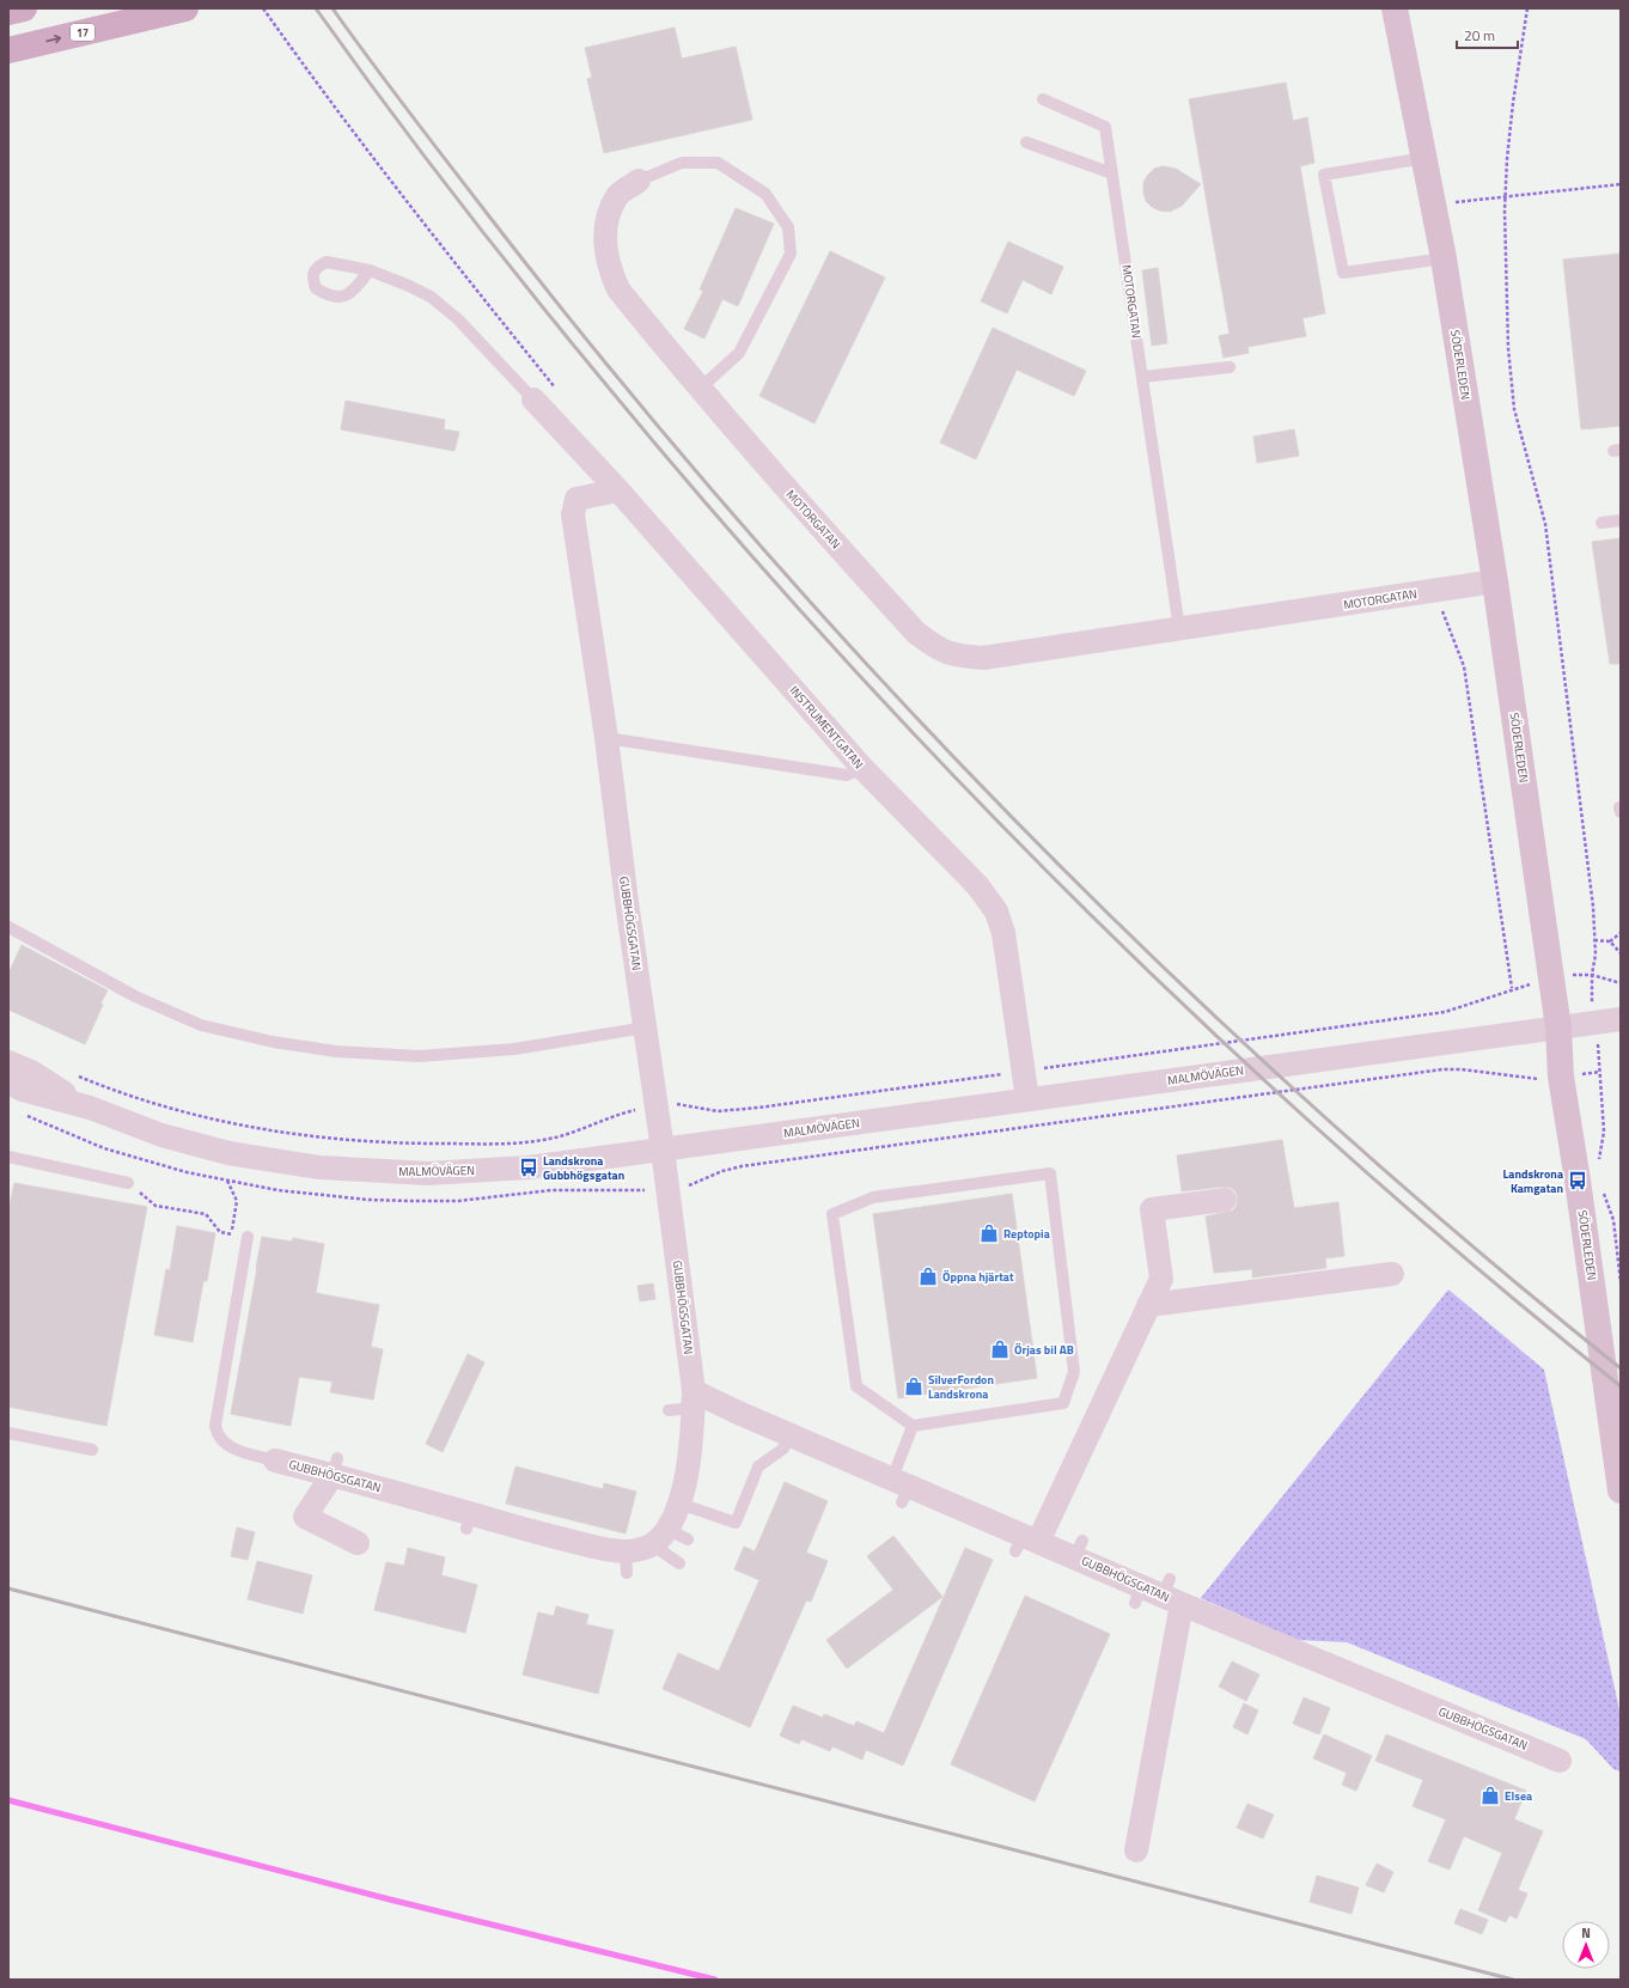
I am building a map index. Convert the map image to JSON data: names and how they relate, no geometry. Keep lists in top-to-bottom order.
{
  "streets": {
    "main road": ["17"],
    "street": [
      "MOTORGATAN",
      "SÖDERLEDEN",
      "INSTRUMENTGATAN",
      "GUBBHÖGSGATAN",
      "MALMÖVÄGEN"
    ]
  },
  "crossings": [
    ["MOTORGATAN", "SÖDERLEDEN"],
    ["SÖDERLEDEN", "MALMÖVÄGEN"],
    ["INSTRUMENTGATAN", "GUBBHÖGSGATAN"],
    ["INSTRUMENTGATAN", "MALMÖVÄGEN"],
    ["GUBBHÖGSGATAN", "MALMÖVÄGEN"]
  ],
  "places": {
    "bus stop": ["Landskrona Gubbhögsgatan", "Landskrona Kamgatan"],
    "shop": [
      "Reptopia",
      "Öppna hjärtat",
      "Örjas bil AB",
      "SilverFordon Landskrona",
      "Elsea"
    ]
  },
  "scale_bar": "20 m",
  "north": "top"
}
